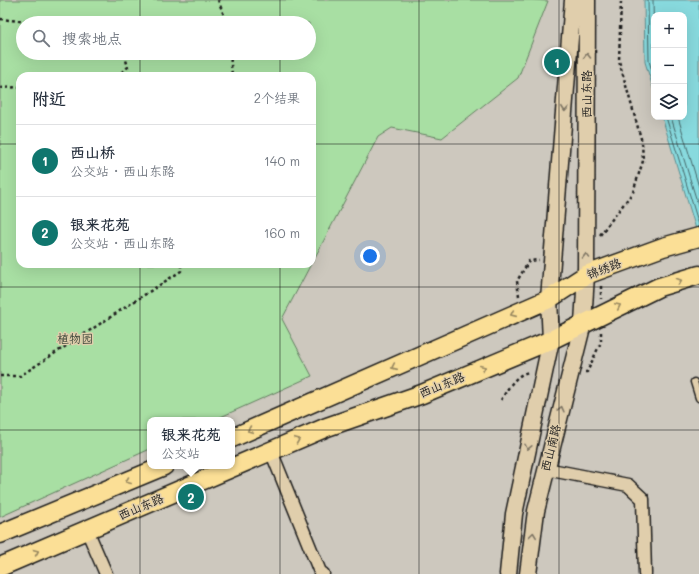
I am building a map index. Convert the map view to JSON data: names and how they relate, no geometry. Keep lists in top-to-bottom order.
{
  "streets": {
    "main road": ["西山东路", "锦绣路", "西山南路"]
  },
  "crossings": [
    ["西山东路", "锦绣路"],
    ["西山东路", "西山南路"],
    ["锦绣路", "西山南路"]
  ],
  "parks": ["植物园"],
  "page": {
    "map_buttons": ["+", "−"],
    "search": "搜索地点",
    "pins": ["1", "2"],
    "heading": ["附近", "2个结果"],
    "list": [
      {
        "mark": "1",
        "name": "西山桥",
        "note": "公交站 · 西山东路",
        "value": "140 m"
      },
      {
        "mark": "2",
        "name": "银来花苑",
        "note": "公交站 · 西山东路",
        "value": "160 m"
      }
    ],
    "popup": ["银来花苑", "公交站"]
  }
}
